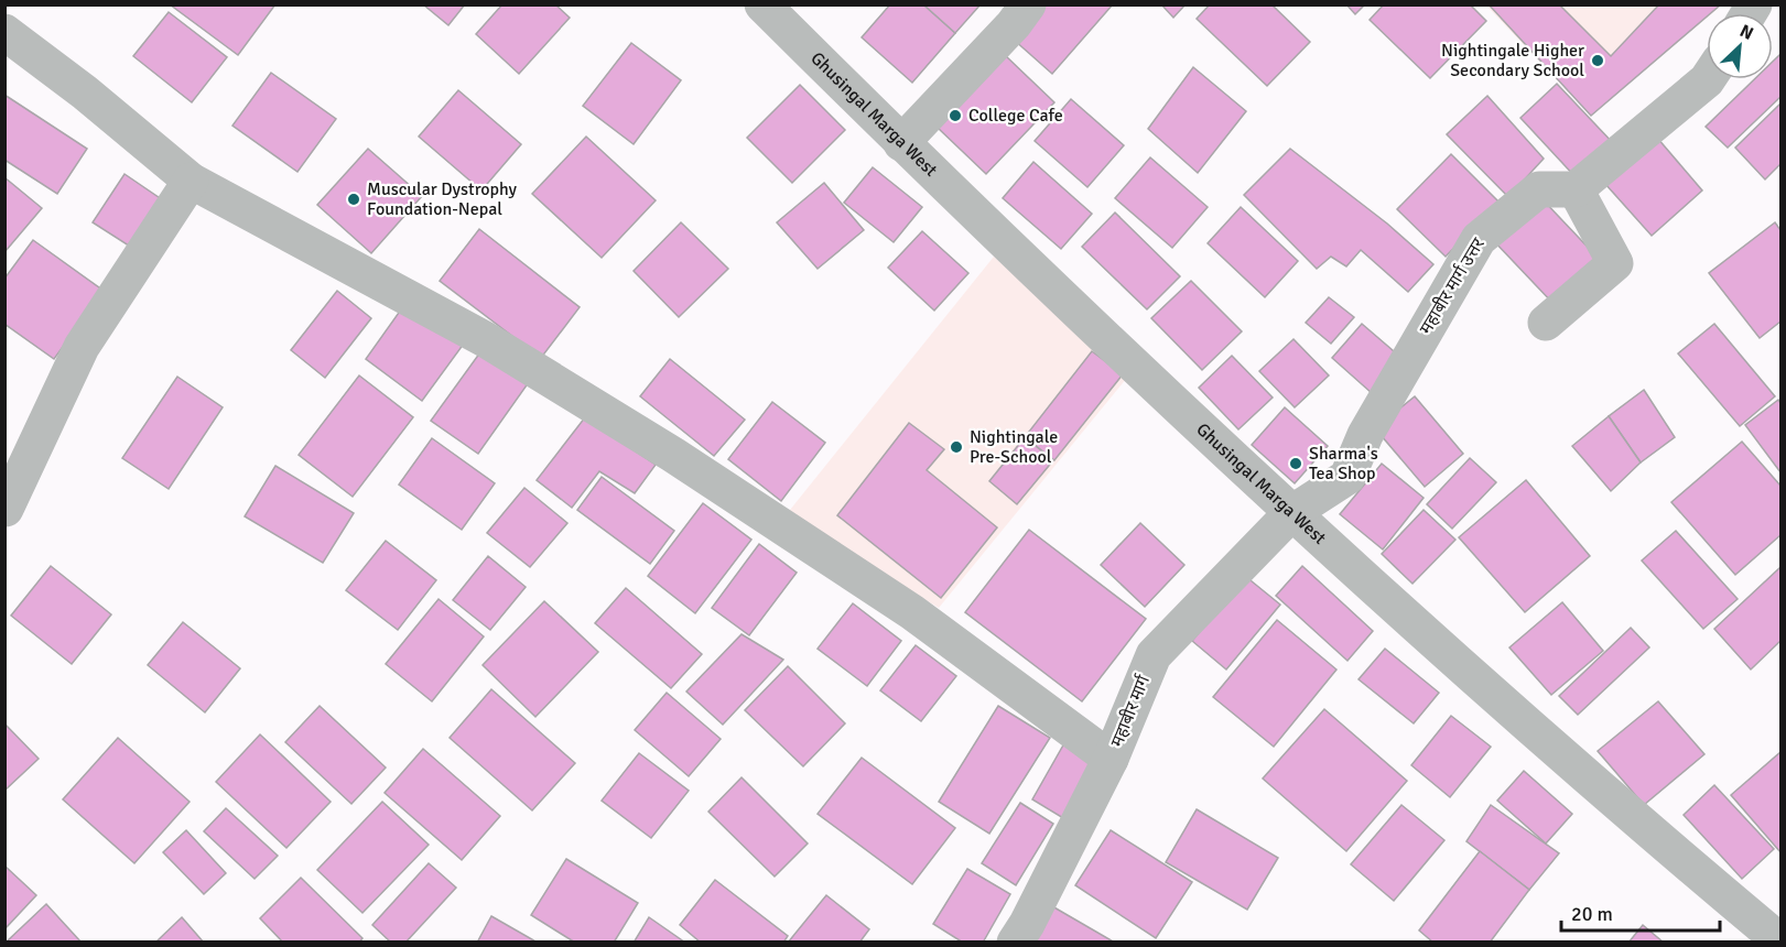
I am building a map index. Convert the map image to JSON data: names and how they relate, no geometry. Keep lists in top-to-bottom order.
{
  "streets": {
    "street": ["Ghusingal Marga West", "महाबीर मार्ग उत्तर", "महाबीर मार्ग"]
  },
  "crossings": [
    ["Ghusingal Marga West", "महाबीर मार्ग उत्तर"],
    ["Ghusingal Marga West", "महाबीर मार्ग"],
    ["महाबीर मार्ग उत्तर", "महाबीर मार्ग"]
  ],
  "places": [
    "Nightingale Higher Secondary School",
    "College Cafe",
    "Muscular Dystrophy Foundation-Nepal",
    "Nightingale Pre-School",
    "Sharma's Tea Shop"
  ],
  "scale_bar": "20 m",
  "north": "top right"
}
